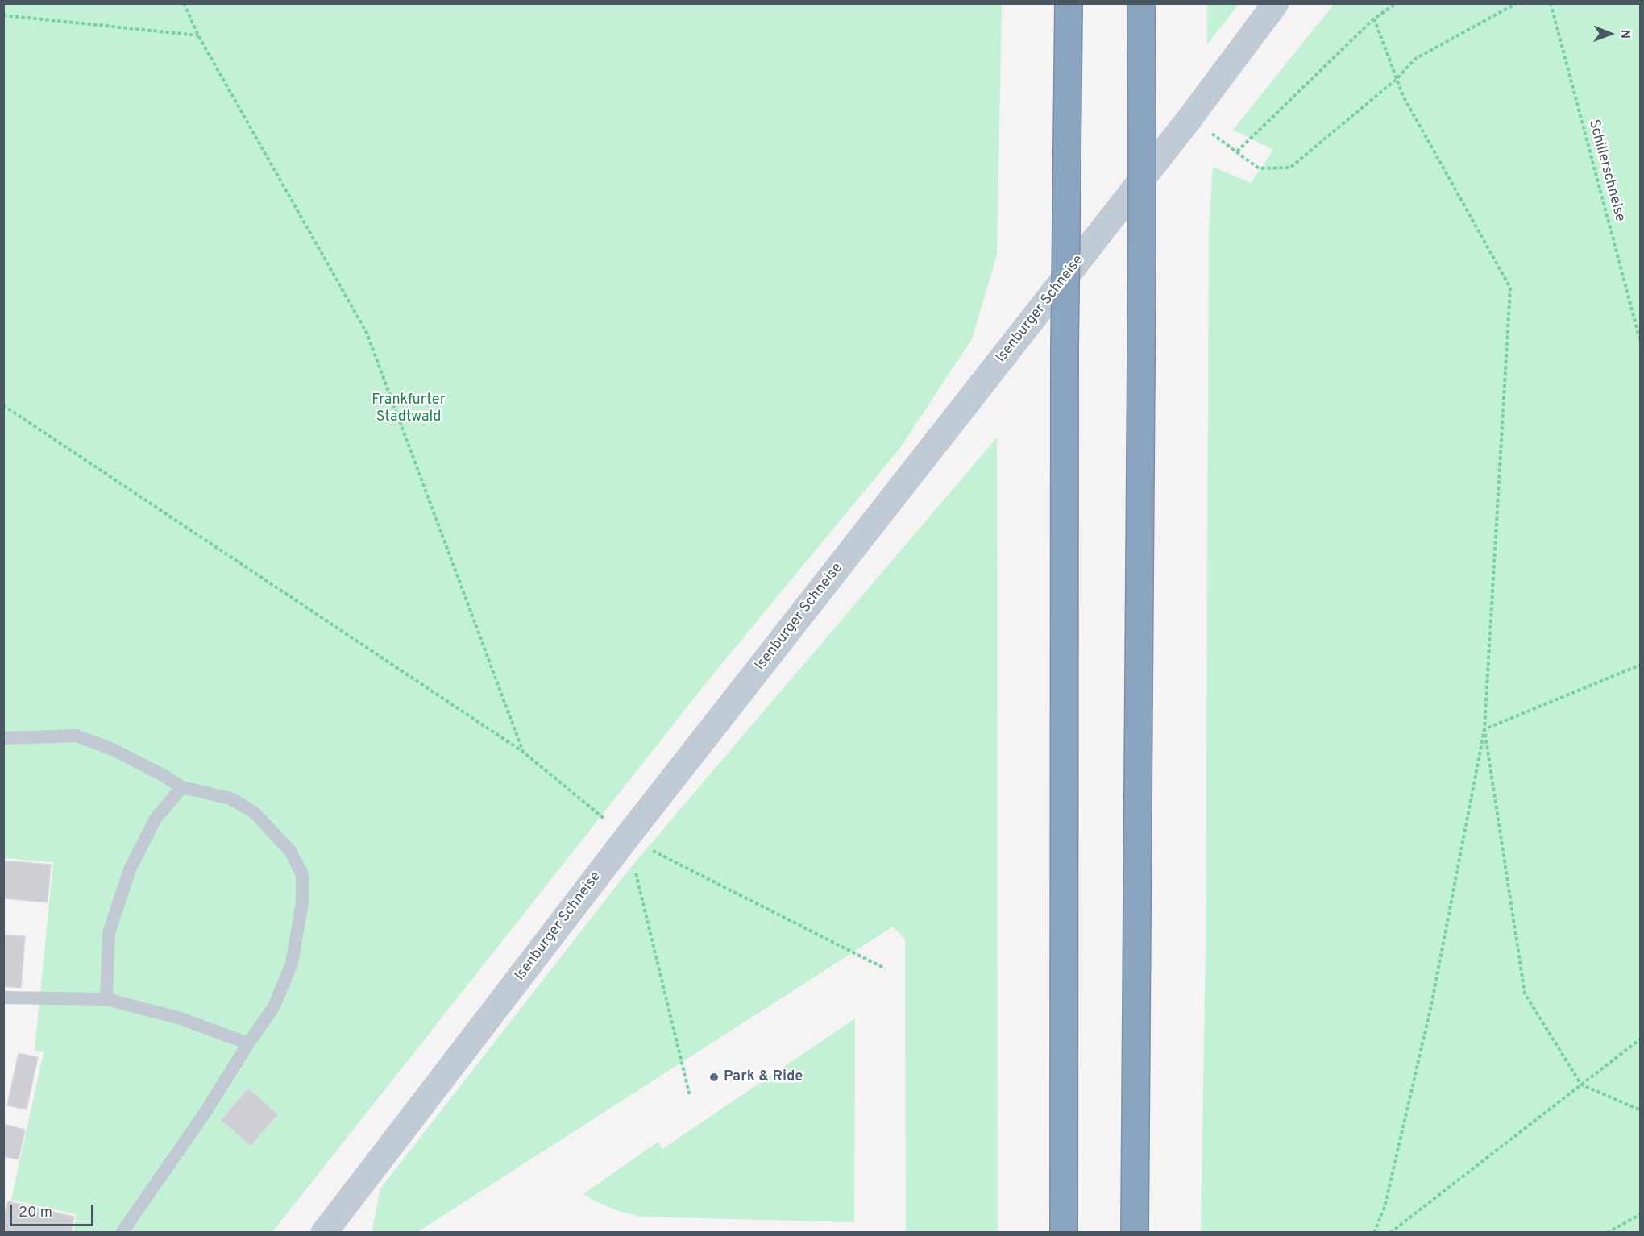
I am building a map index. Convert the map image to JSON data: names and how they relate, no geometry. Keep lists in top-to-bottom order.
{
  "streets": {
    "main road": ["Isenburger Schneise"],
    "path": ["Schillerschneise"]
  },
  "parks": ["Frankfurter Stadtwald"],
  "places": ["Park & Ride"],
  "scale_bar": "20 m",
  "north": "right"
}
